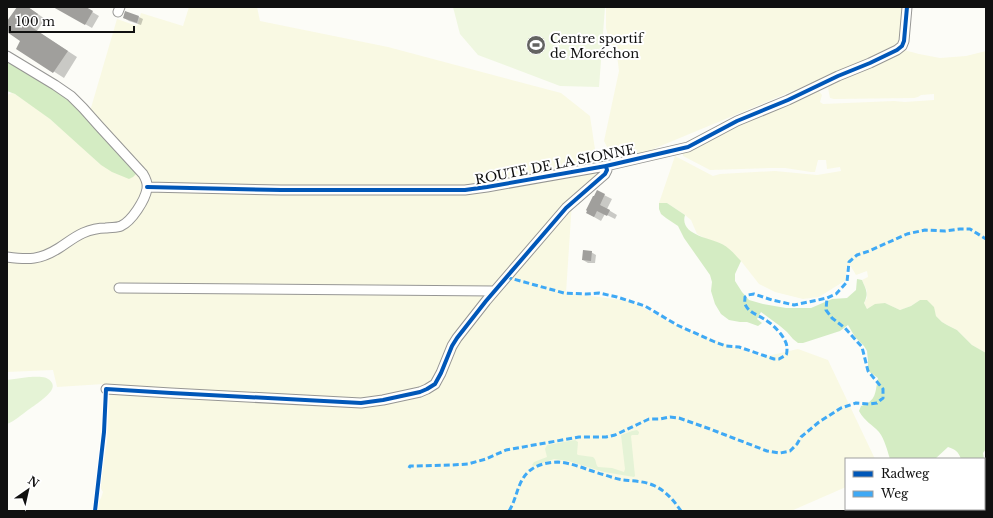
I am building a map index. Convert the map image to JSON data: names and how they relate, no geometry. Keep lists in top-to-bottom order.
{
  "streets": {
    "street": ["ROUTE DE LA SIONNE"]
  },
  "places": {
    "sports": ["Centre sportif de Moréchon"]
  },
  "legend": ["Radweg", "Weg"],
  "scale_bar": "100 m",
  "north": "top right"
}
